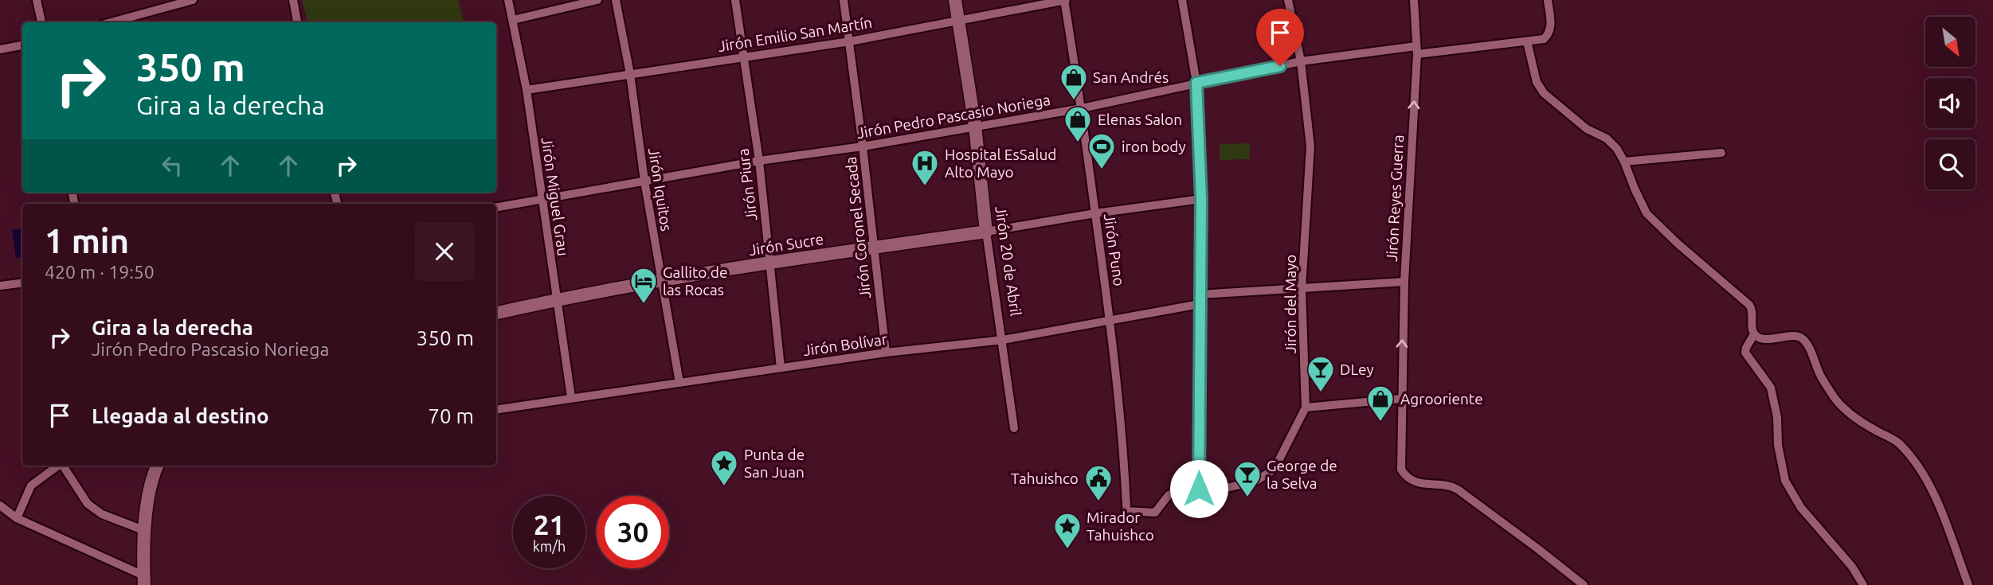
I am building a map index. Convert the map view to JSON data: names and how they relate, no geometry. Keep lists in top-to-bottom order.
{
  "streets": {
    "street": [
      "Jirón Emilio San Martín",
      "Jirón Pedro Pascasio Noriega",
      "Jirón Piura",
      "Jirón Iquitos",
      "Jirón Miguel Grau",
      "Jirón Reyes Guerra",
      "Jirón Coronel Secada",
      "Jirón Sucre",
      "Jirón Puno",
      "Jirón 20 de Abril",
      "Jirón del Mayo",
      "Jirón Bolívar"
    ]
  },
  "crossings": [
    ["Jirón Emilio San Martín", "Jirón Piura"],
    ["Jirón Emilio San Martín", "Jirón Iquitos"],
    ["Jirón Emilio San Martín", "Jirón Miguel Grau"],
    ["Jirón Emilio San Martín", "Jirón Coronel Secada"],
    ["Jirón Emilio San Martín", "Jirón Puno"],
    ["Jirón Emilio San Martín", "Jirón 20 de Abril"],
    ["Jirón Pedro Pascasio Noriega", "Jirón Piura"],
    ["Jirón Pedro Pascasio Noriega", "Jirón Iquitos"],
    ["Jirón Pedro Pascasio Noriega", "Jirón Miguel Grau"],
    ["Jirón Pedro Pascasio Noriega", "Jirón Reyes Guerra"],
    ["Jirón Pedro Pascasio Noriega", "Jirón Coronel Secada"],
    ["Jirón Pedro Pascasio Noriega", "Jirón Puno"],
    ["Jirón Pedro Pascasio Noriega", "Jirón 20 de Abril"],
    ["Jirón Pedro Pascasio Noriega", "Jirón del Mayo"],
    ["Jirón Piura", "Jirón Sucre"],
    ["Jirón Piura", "Jirón Bolívar"],
    ["Jirón Iquitos", "Jirón Sucre"],
    ["Jirón Iquitos", "Jirón Bolívar"],
    ["Jirón Miguel Grau", "Jirón Sucre"],
    ["Jirón Miguel Grau", "Jirón Bolívar"],
    ["Jirón Coronel Secada", "Jirón Sucre"],
    ["Jirón Coronel Secada", "Jirón Bolívar"],
    ["Jirón Sucre", "Jirón 20 de Abril"],
    ["Jirón Puno", "Jirón del Mayo"],
    ["Jirón Puno", "Jirón Bolívar"],
    ["Jirón 20 de Abril", "Jirón Bolívar"]
  ],
  "one_way": ["Jirón Reyes Guerra"],
  "places": {
    "shop": ["San Andrés", "Elenas Salon", "Agrooriente"],
    "sports": ["iron body"],
    "hospital": ["Hospital EsSalud Alto Mayo"],
    "hotel": ["Gallito de las Rocas"],
    "bar": ["DLey", "George de la Selva"],
    "place": ["Punta de San Juan", "Mirador Tahuishco"],
    "public building": ["Tahuishco"]
  },
  "north": "bottom right",
  "page": {
    "turn": ["350 m", "Gira a la derecha"],
    "heading": ["1 min", "420 m · 19:50"],
    "list": [
      {
        "name": "Gira a la derecha",
        "note": "Jirón Pedro Pascasio Noriega",
        "value": "350 m"
      },
      {
        "name": "Llegada al destino",
        "value": "70 m"
      }
    ],
    "speed": "21 km/h",
    "limit": "30"
  }
}
